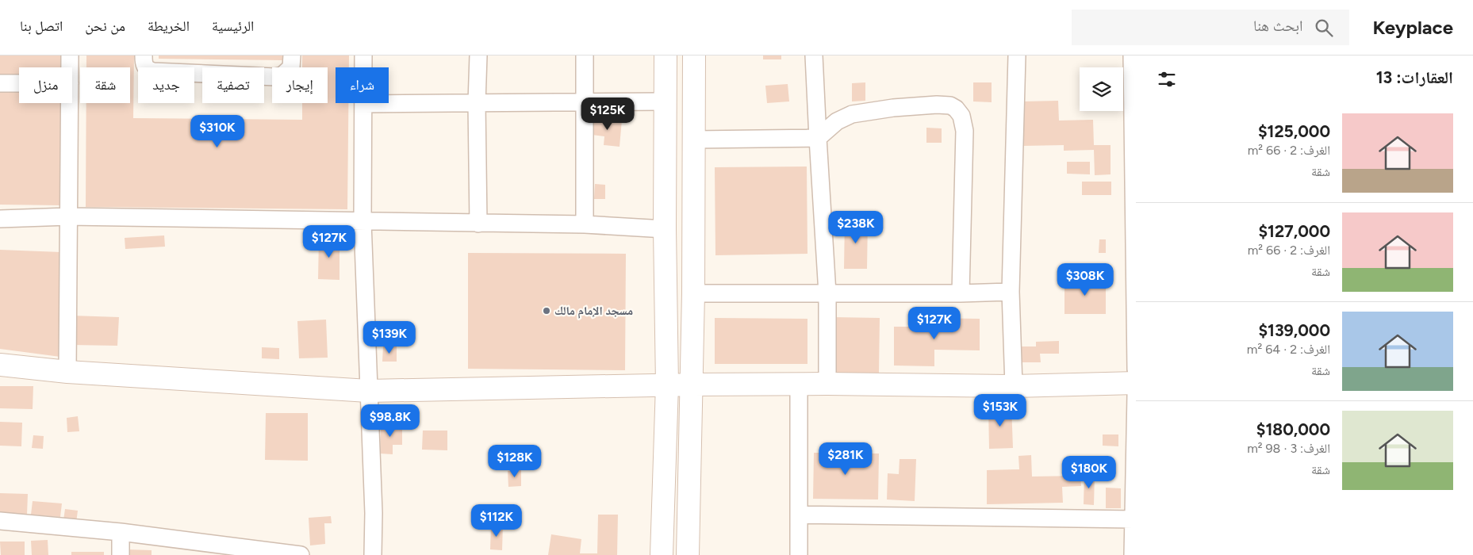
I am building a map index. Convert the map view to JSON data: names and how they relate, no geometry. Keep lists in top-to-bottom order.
{
  "places": ["مسجد الإمام مالك"],
  "page": {
    "header": "Keyplace",
    "search": "ابحث هنا",
    "nav": [
      "الرئيسية",
      "الخريطة",
      "من نحن",
      "اتصل بنا"
    ],
    "heading": "العقارات: 13",
    "chip": [
      "شراء",
      "إيجار",
      "تصفية",
      "جديد",
      "شقة",
      "منزل"
    ],
    "price": [
      "$125K",
      "$310K",
      "$238K",
      "$127K",
      "$308K",
      "$127K",
      "$139K",
      "$153K",
      "$98.8K",
      "$281K",
      "$128K",
      "$180K",
      "$112K"
    ],
    "list": [
      {
        "name": "$125,000",
        "note": "الغرف: 2 · 66 m² · شقة"
      },
      {
        "name": "$127,000",
        "note": "الغرف: 2 · 66 m² · شقة"
      },
      {
        "name": "$139,000",
        "note": "الغرف: 2 · 64 m² · شقة"
      },
      {
        "name": "$180,000",
        "note": "الغرف: 3 · 98 m² · شقة"
      }
    ]
  }
}
